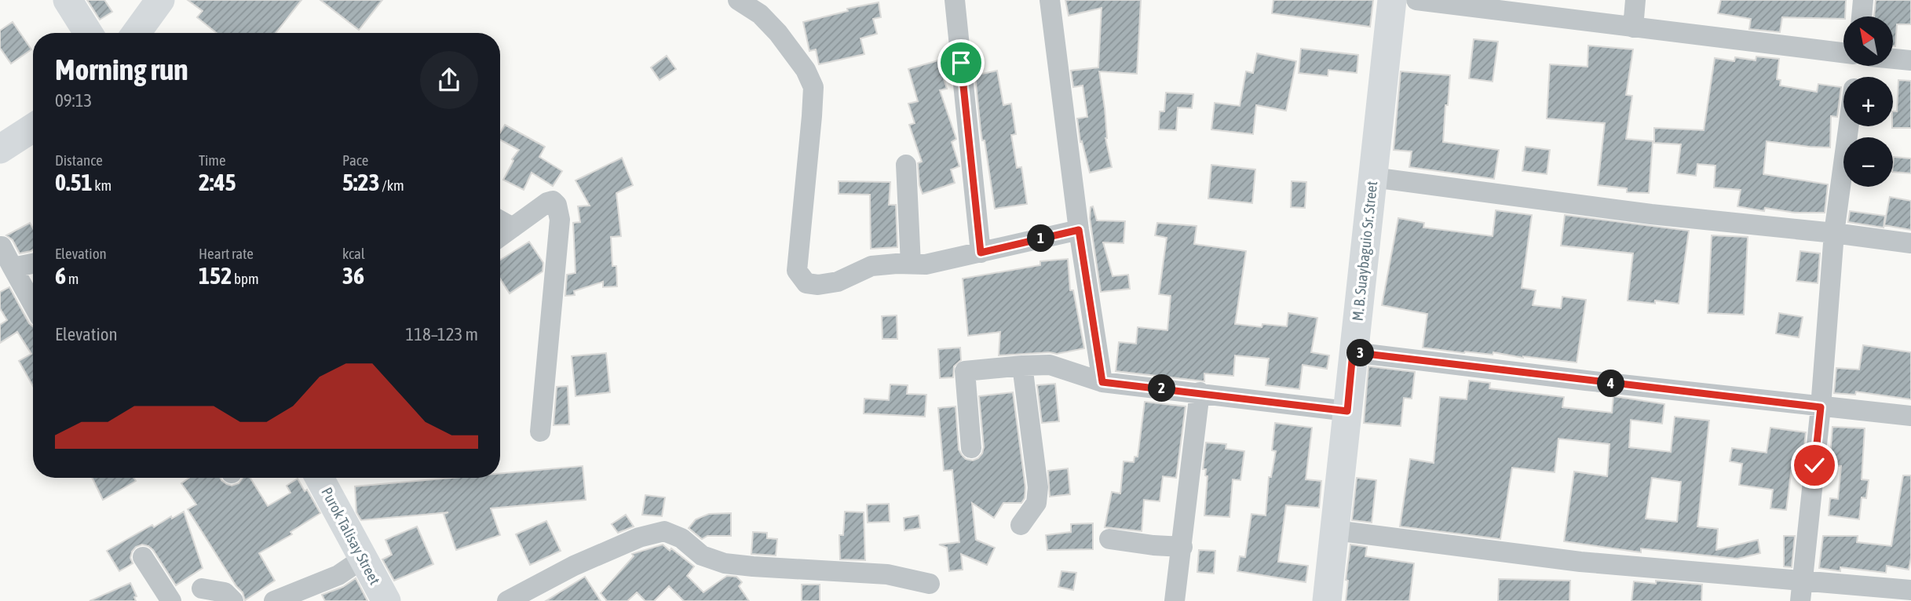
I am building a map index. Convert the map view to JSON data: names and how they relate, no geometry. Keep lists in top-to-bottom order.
{
  "streets": {
    "street": ["M. B. Suaybaguio Sr. Street", "Purok Talisay Street"]
  },
  "north": "top left",
  "page": {
    "map_buttons": ["+", "−"],
    "heading": ["Morning run", "09:13"],
    "stats": [
      ["Distance", "0.51 km"],
      ["Time", "2:45"],
      ["Pace", "5:23 /km"],
      ["Elevation", "6 m"],
      ["Heart rate", "152 bpm"],
      ["kcal", "36"]
    ],
    "pins": [
      "1",
      "3",
      "4",
      "2"
    ],
    "chart": ["Elevation", "118–123 m"]
  }
}
